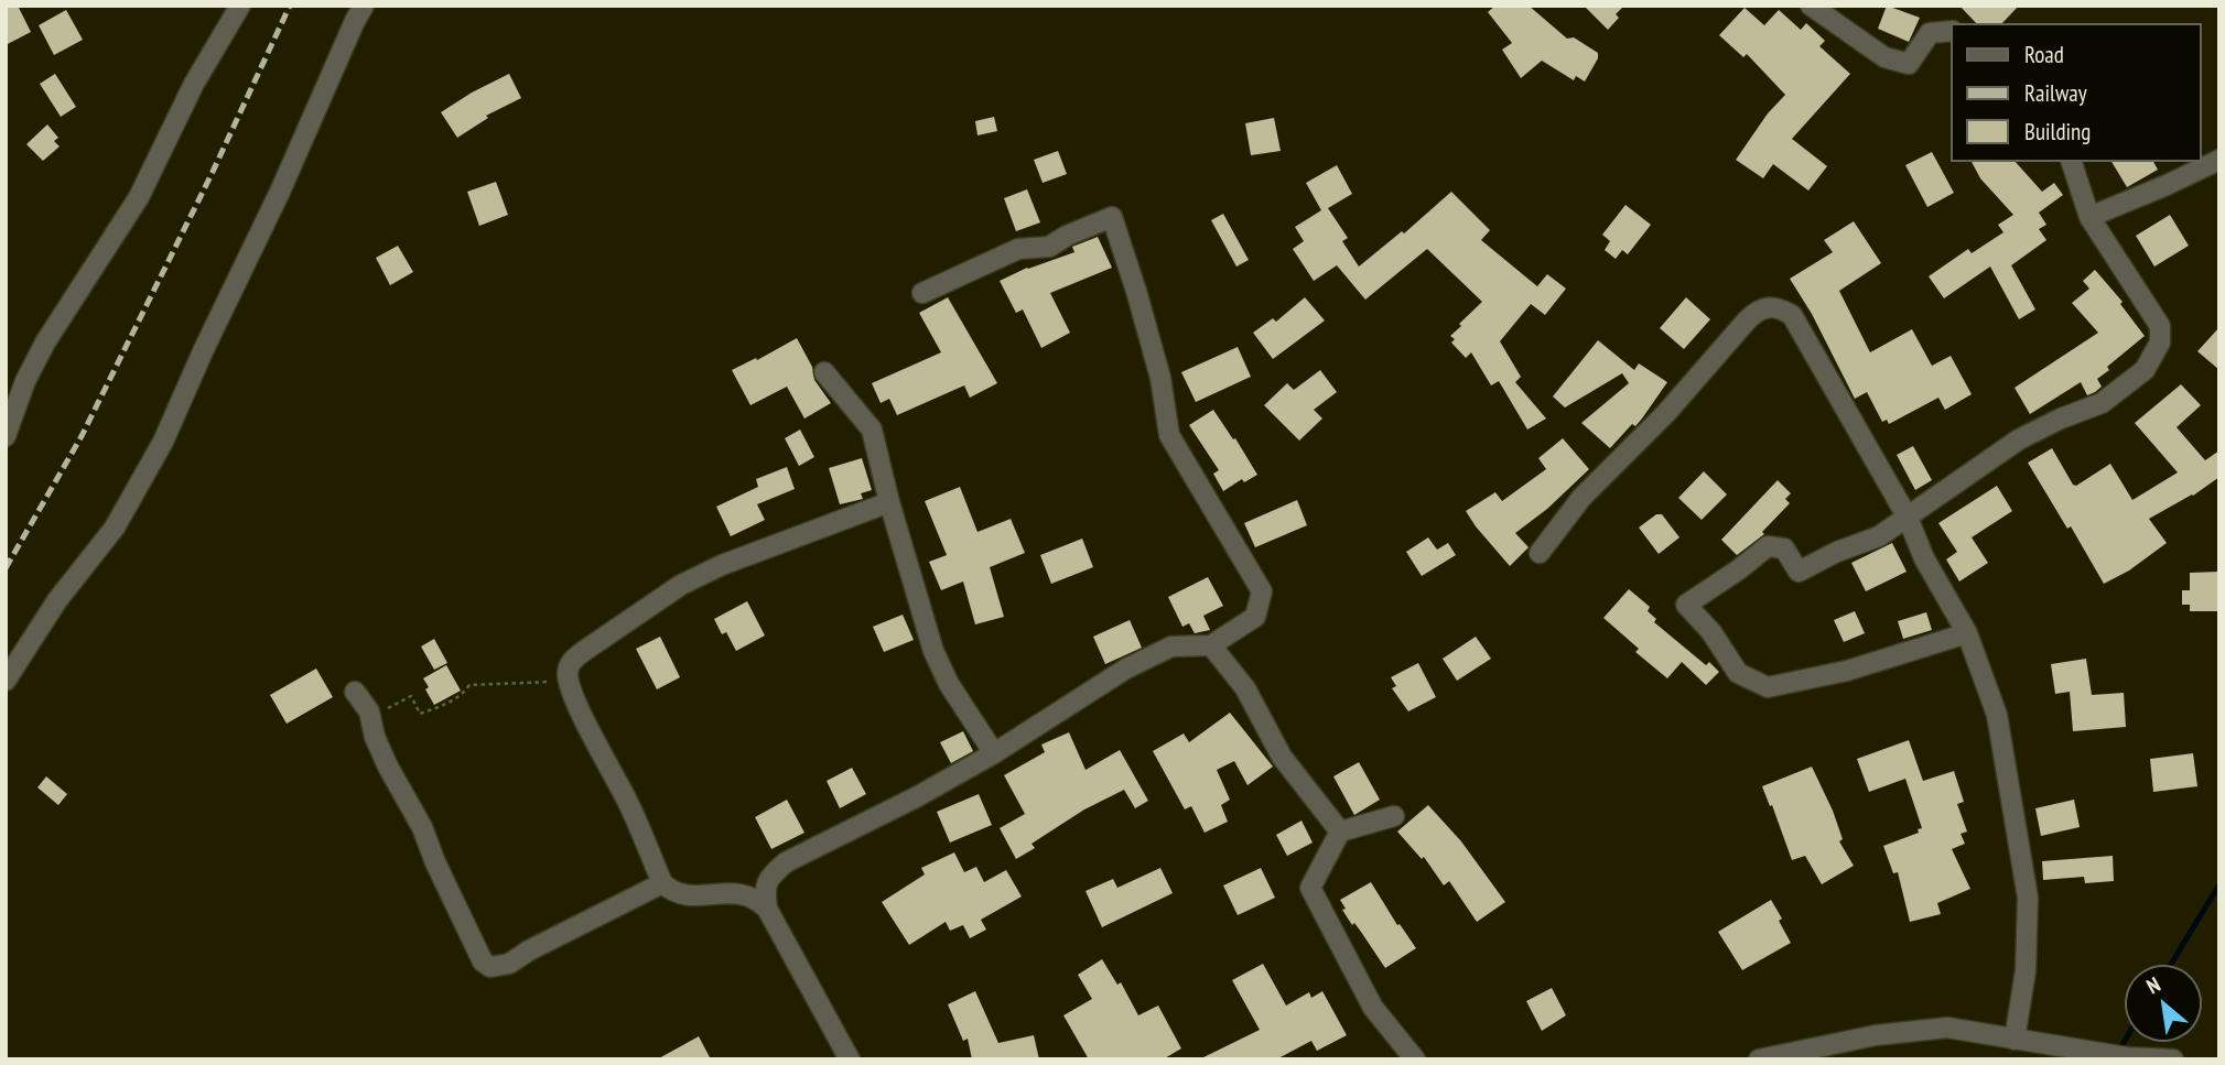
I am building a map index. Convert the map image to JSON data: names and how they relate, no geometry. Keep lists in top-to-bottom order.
{
  "legend": ["Road", "Railway", "Building"],
  "north": "top left"
}
